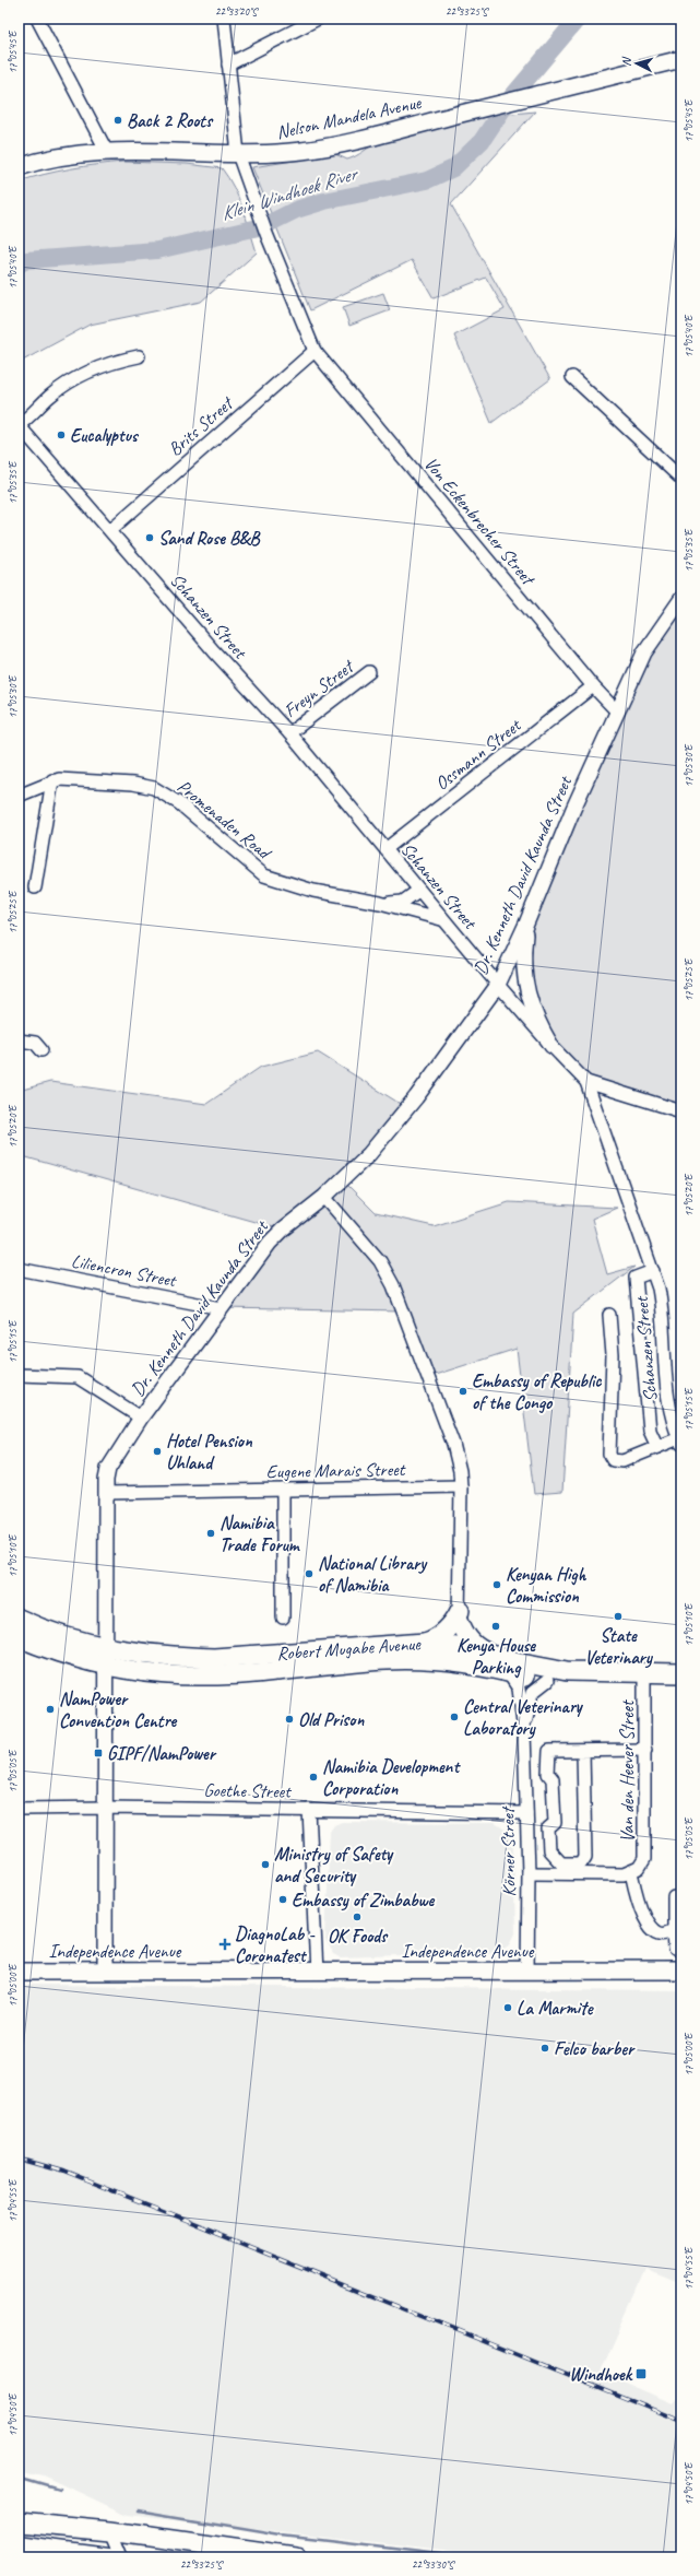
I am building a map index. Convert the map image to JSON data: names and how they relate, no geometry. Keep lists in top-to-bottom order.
{
  "streets": {
    "main road": ["Nelson Mandela Avenue", "Robert Mugabe Avenue", "Independence Avenue"],
    "street": [
      "Brits Street",
      "Von Eckenbrecher Street",
      "Schanzen Street",
      "Freyn Street",
      "Ossmann Street",
      "Promenaden Road",
      "Dr. Kenneth David Kaunda Street",
      "Liliencron Street",
      "Eugene Marais Street",
      "Van den Heever Street",
      "Goethe Street",
      "Körner Street"
    ]
  },
  "crossings": [
    ["Nelson Mandela Avenue", "Von Eckenbrecher Street"],
    ["Brits Street", "Von Eckenbrecher Street"],
    ["Brits Street", "Schanzen Street"],
    ["Von Eckenbrecher Street", "Ossmann Street"],
    ["Von Eckenbrecher Street", "Dr. Kenneth David Kaunda Street"],
    ["Schanzen Street", "Freyn Street"],
    ["Schanzen Street", "Ossmann Street"],
    ["Schanzen Street", "Promenaden Road"],
    ["Schanzen Street", "Dr. Kenneth David Kaunda Street"],
    ["Dr. Kenneth David Kaunda Street", "Liliencron Street"],
    ["Dr. Kenneth David Kaunda Street", "Eugene Marais Street"],
    ["Dr. Kenneth David Kaunda Street", "Robert Mugabe Avenue"],
    ["Dr. Kenneth David Kaunda Street", "Goethe Street"],
    ["Dr. Kenneth David Kaunda Street", "Independence Avenue"],
    ["Robert Mugabe Avenue", "Van den Heever Street"],
    ["Robert Mugabe Avenue", "Körner Street"],
    ["Goethe Street", "Körner Street"],
    ["Körner Street", "Independence Avenue"]
  ],
  "water": ["Klein Windhoek River"],
  "places": {
    "other": [
      "Back 2 Roots",
      "Eucalyptus",
      "Sand Rose B&B",
      "Embassy of Republic of the Congo",
      "Hotel Pension Uhland",
      "Namibia Trade Forum",
      "National Library of Namibia",
      "Kenyan High Commission",
      "State Veterinary",
      "Kenya House Parking",
      "NamPower Convention Centre",
      "Central Veterinary Laboratory",
      "Old Prison",
      "Namibia Development Corporation",
      "Ministry of Safety and Security",
      "Embassy of Zimbabwe",
      "OK Foods",
      "La Marmite",
      "Felco barber"
    ],
    "transit": ["GIPF/NamPower", "Windhoek"],
    "health": ["DiagnoLab - Coronatest"]
  },
  "north": "left",
  "coordinates": [
    "22°33'20\"S",
    "22°33'25\"S",
    "17°05'45\"E",
    "17°05'40\"E",
    "17°05'35\"E",
    "17°05'30\"E",
    "17°05'25\"E",
    "17°05'20\"E",
    "17°05'15\"E",
    "17°05'10\"E",
    "17°05'05\"E",
    "17°05'00\"E",
    "17°04'55\"E",
    "17°04'50\"E",
    "22°33'30\"S"
  ]
}
